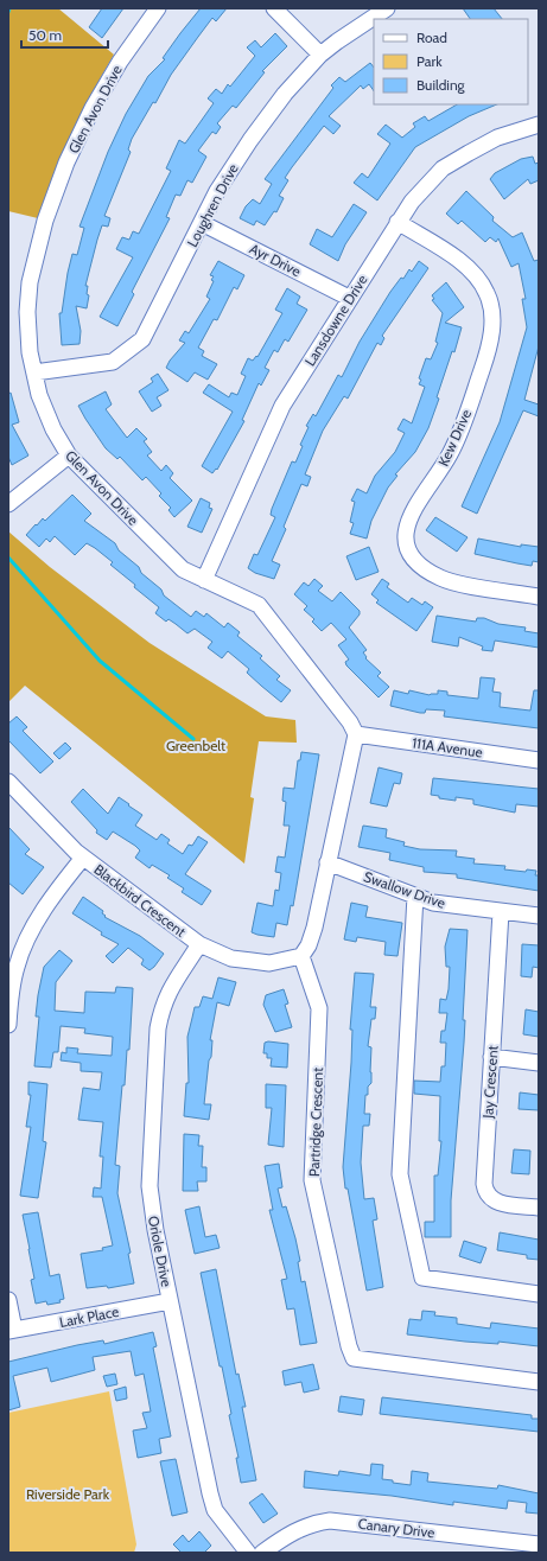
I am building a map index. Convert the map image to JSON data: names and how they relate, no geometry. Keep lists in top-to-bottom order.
{
  "streets": {
    "street": [
      "Glen Avon Drive",
      "Loughren Drive",
      "Ayr Drive",
      "Lansdowne Drive",
      "Kew Drive",
      "111A Avenue",
      "Swallow Drive",
      "Blackbird Crescent",
      "Jay Crescent",
      "Partridge Crescent",
      "Oriole Drive",
      "Lark Place",
      "Canary Drive"
    ]
  },
  "crossings": [
    ["Glen Avon Drive", "Loughren Drive"],
    ["Glen Avon Drive", "Lansdowne Drive"],
    ["Glen Avon Drive", "111A Avenue"],
    ["Loughren Drive", "Ayr Drive"],
    ["Ayr Drive", "Lansdowne Drive"],
    ["Lansdowne Drive", "Kew Drive"],
    ["Swallow Drive", "Jay Crescent"],
    ["Blackbird Crescent", "Partridge Crescent"],
    ["Blackbird Crescent", "Oriole Drive"],
    ["Oriole Drive", "Lark Place"]
  ],
  "parks": ["Greenbelt", "Riverside Park"],
  "legend": ["Road", "Park", "Building"],
  "scale_bar": "50 m"
}
